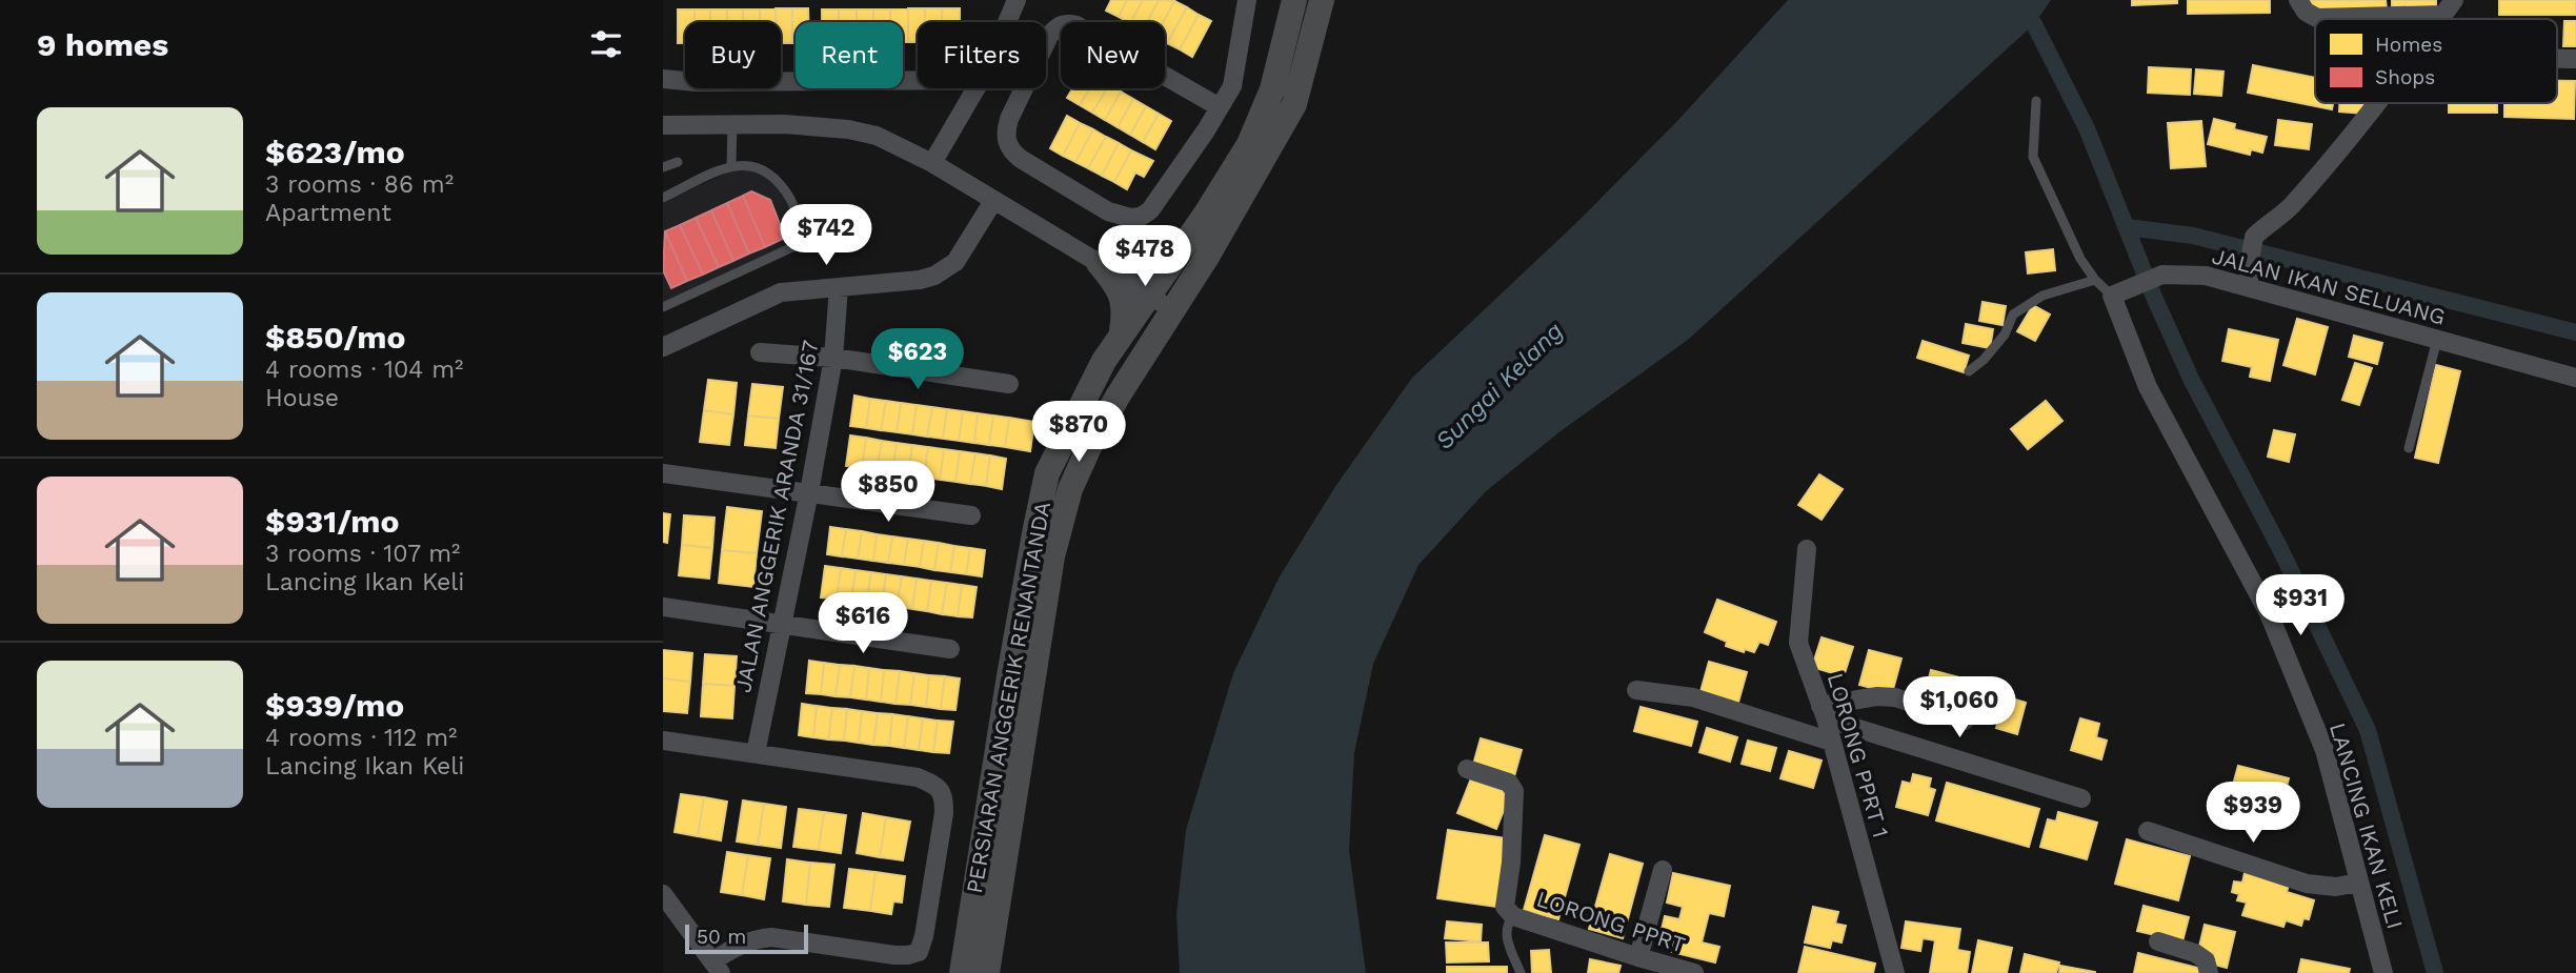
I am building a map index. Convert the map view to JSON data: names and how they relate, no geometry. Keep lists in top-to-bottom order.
{
  "streets": {
    "main road": ["PERSIARAN ANGGERIK RENANTANDA"],
    "street": [
      "JALAN IKAN SELUANG",
      "JALAN ANGGERIK ARANDA 31/167",
      "LORONG PPRT 1",
      "LANCING IKAN KELI",
      "LORONG PPRT"
    ]
  },
  "crossings": [
    ["JALAN IKAN SELUANG", "LANCING IKAN KELI"]
  ],
  "water": ["Sungai Kelang"],
  "legend": ["Homes", "Shops"],
  "scale_bar": "50 m",
  "page": {
    "heading": "9 homes",
    "chip": [
      "Buy",
      "Rent",
      "Filters",
      "New"
    ],
    "list": [
      {
        "name": "$623/mo",
        "note": "3 rooms · 86 m² · Apartment"
      },
      {
        "name": "$850/mo",
        "note": "4 rooms · 104 m² · House"
      },
      {
        "name": "$931/mo",
        "note": "3 rooms · 107 m² · Lancing Ikan Keli"
      },
      {
        "name": "$939/mo",
        "note": "4 rooms · 112 m² · Lancing Ikan Keli"
      }
    ],
    "price": [
      "$742",
      "$478",
      "$623",
      "$870",
      "$850",
      "$931",
      "$616",
      "$1,060",
      "$939"
    ],
    "scale": "50 m"
  }
}
